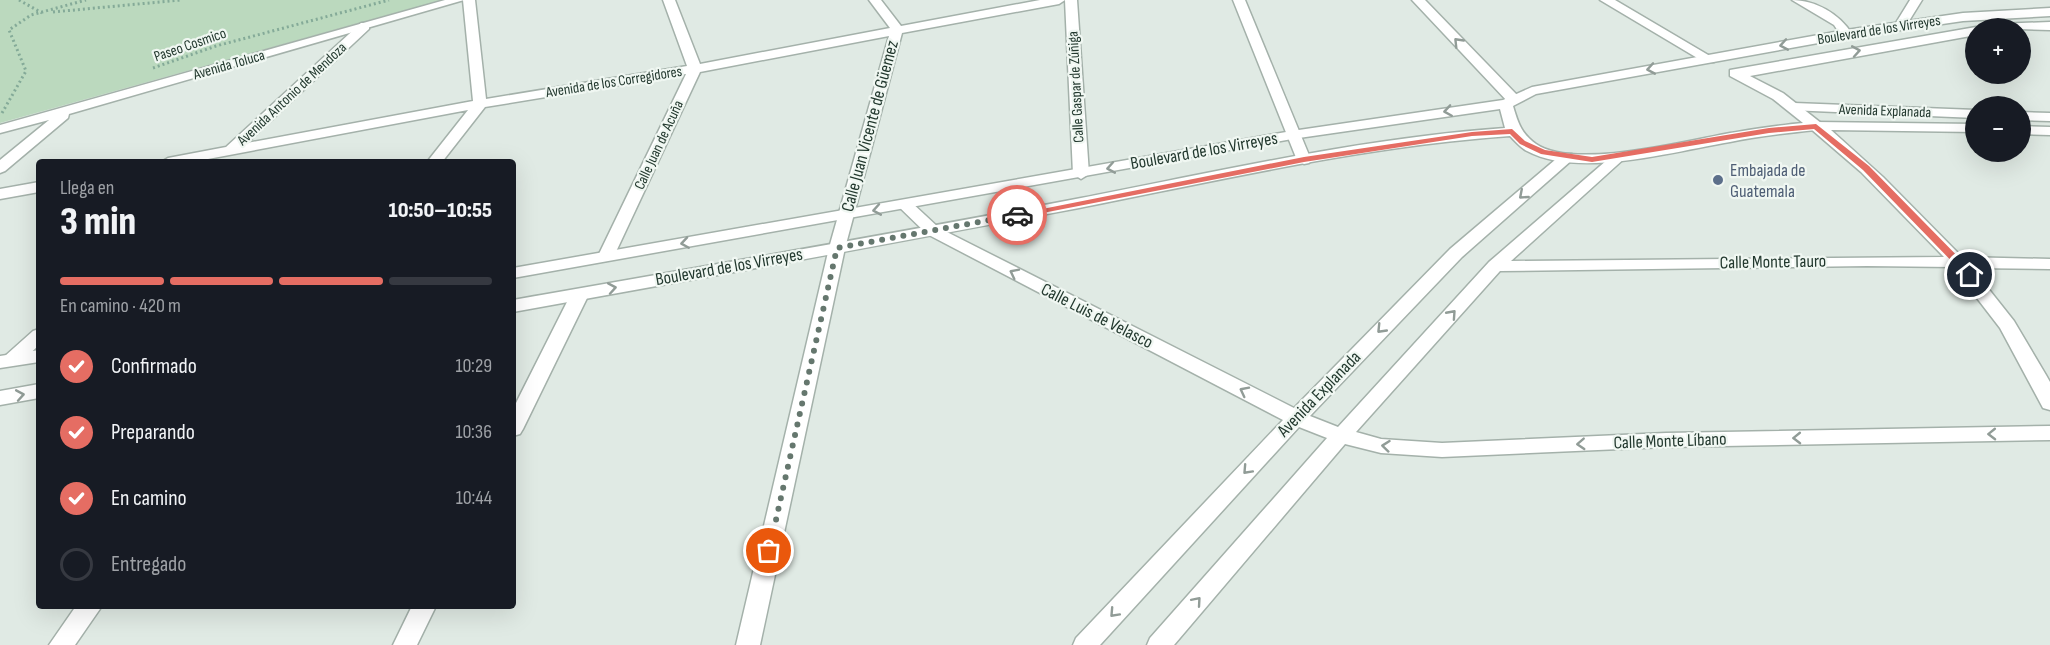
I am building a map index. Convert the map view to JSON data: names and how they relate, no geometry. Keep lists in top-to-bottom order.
{
  "streets": {
    "street": [
      "Boulevard de los Virreyes",
      "Avenida Toluca",
      "Avenida de los Corregidores",
      "Calle Gaspar de Zúñiga",
      "Avenida Antonio de Mendoza",
      "Avenida Explanada",
      "Calle Juan Vicente de Güemez",
      "Calle Juan de Acuña",
      "Calle Monte Tauro",
      "Calle Luis de Velasco",
      "Calle Monte Líbano"
    ],
    "path": ["Paseo Cosmico"]
  },
  "crossings": [
    ["Boulevard de los Virreyes", "Calle Gaspar de Zúñiga"],
    ["Boulevard de los Virreyes", "Avenida Explanada"],
    ["Boulevard de los Virreyes", "Calle Juan Vicente de Güemez"],
    ["Boulevard de los Virreyes", "Calle Juan de Acuña"],
    ["Boulevard de los Virreyes", "Calle Luis de Velasco"],
    ["Avenida Toluca", "Avenida Antonio de Mendoza"],
    ["Avenida de los Corregidores", "Avenida Antonio de Mendoza"],
    ["Avenida de los Corregidores", "Calle Juan Vicente de Güemez"],
    ["Avenida de los Corregidores", "Calle Juan de Acuña"],
    ["Avenida Explanada", "Calle Luis de Velasco"],
    ["Avenida Explanada", "Calle Monte Líbano"],
    ["Calle Luis de Velasco", "Calle Monte Líbano"]
  ],
  "one_way": ["Calle Luis de Velasco", "Calle Monte Líbano"],
  "places": ["Embajada de Guatemala"],
  "page": {
    "map_buttons": ["+", "−"],
    "heading": ["3 min", "Llega en", "10:50–10:55"],
    "bar": "En camino · 420 m",
    "list": [
      ["Confirmado", "10:29"],
      ["Preparando", "10:36"],
      ["En camino", "10:44"],
      "Entregado"
    ]
  }
}
